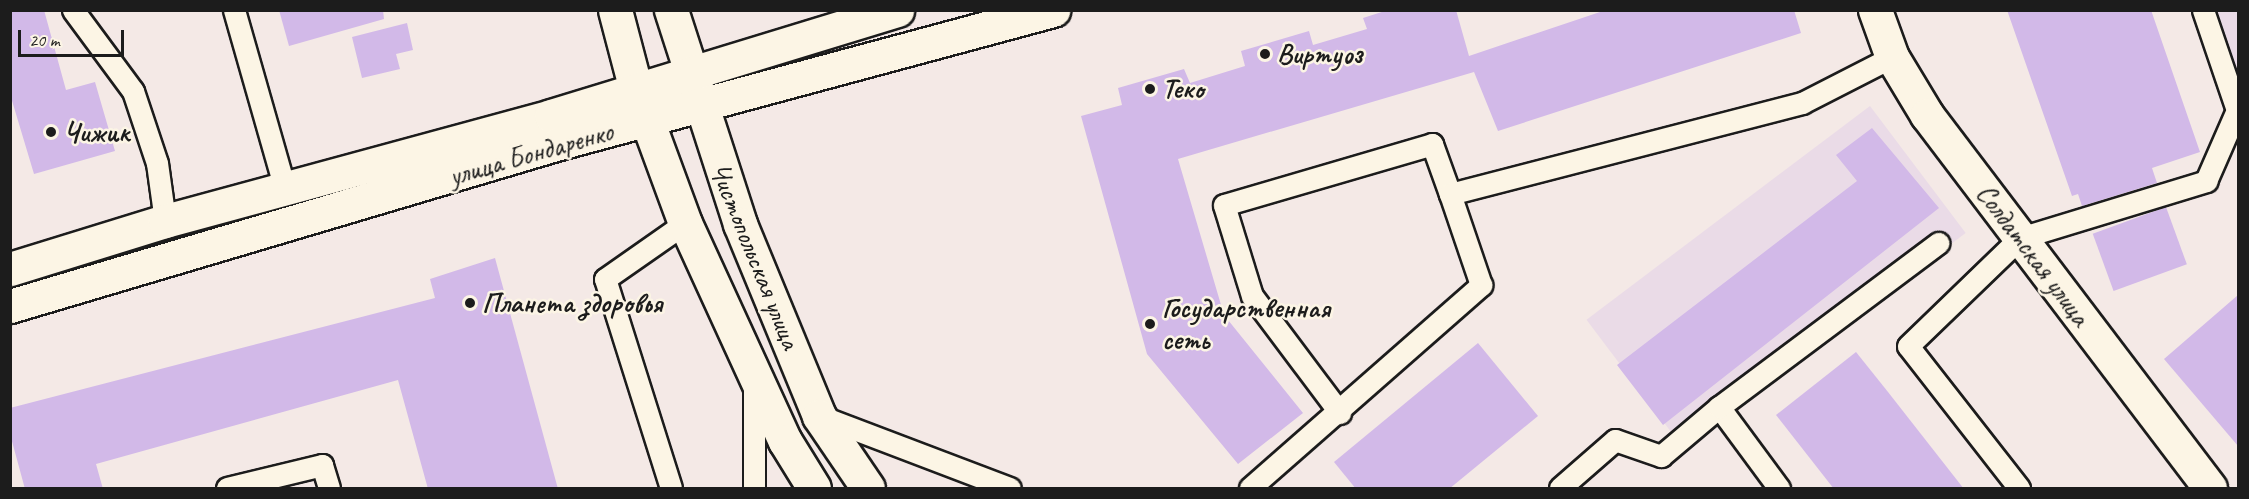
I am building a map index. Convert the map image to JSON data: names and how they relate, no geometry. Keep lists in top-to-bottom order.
{
  "streets": {
    "street": ["улица Бондаренко", "Солдатская улица", "Чистопольская улица"]
  },
  "crossings": [
    ["улица Бондаренко", "Чистопольская улица"]
  ],
  "places": [
    "Виртуоз",
    "Теко",
    "Чижик",
    "Планета здоровья",
    "Государственная сеть"
  ],
  "scale_bar": "20 m"
}
